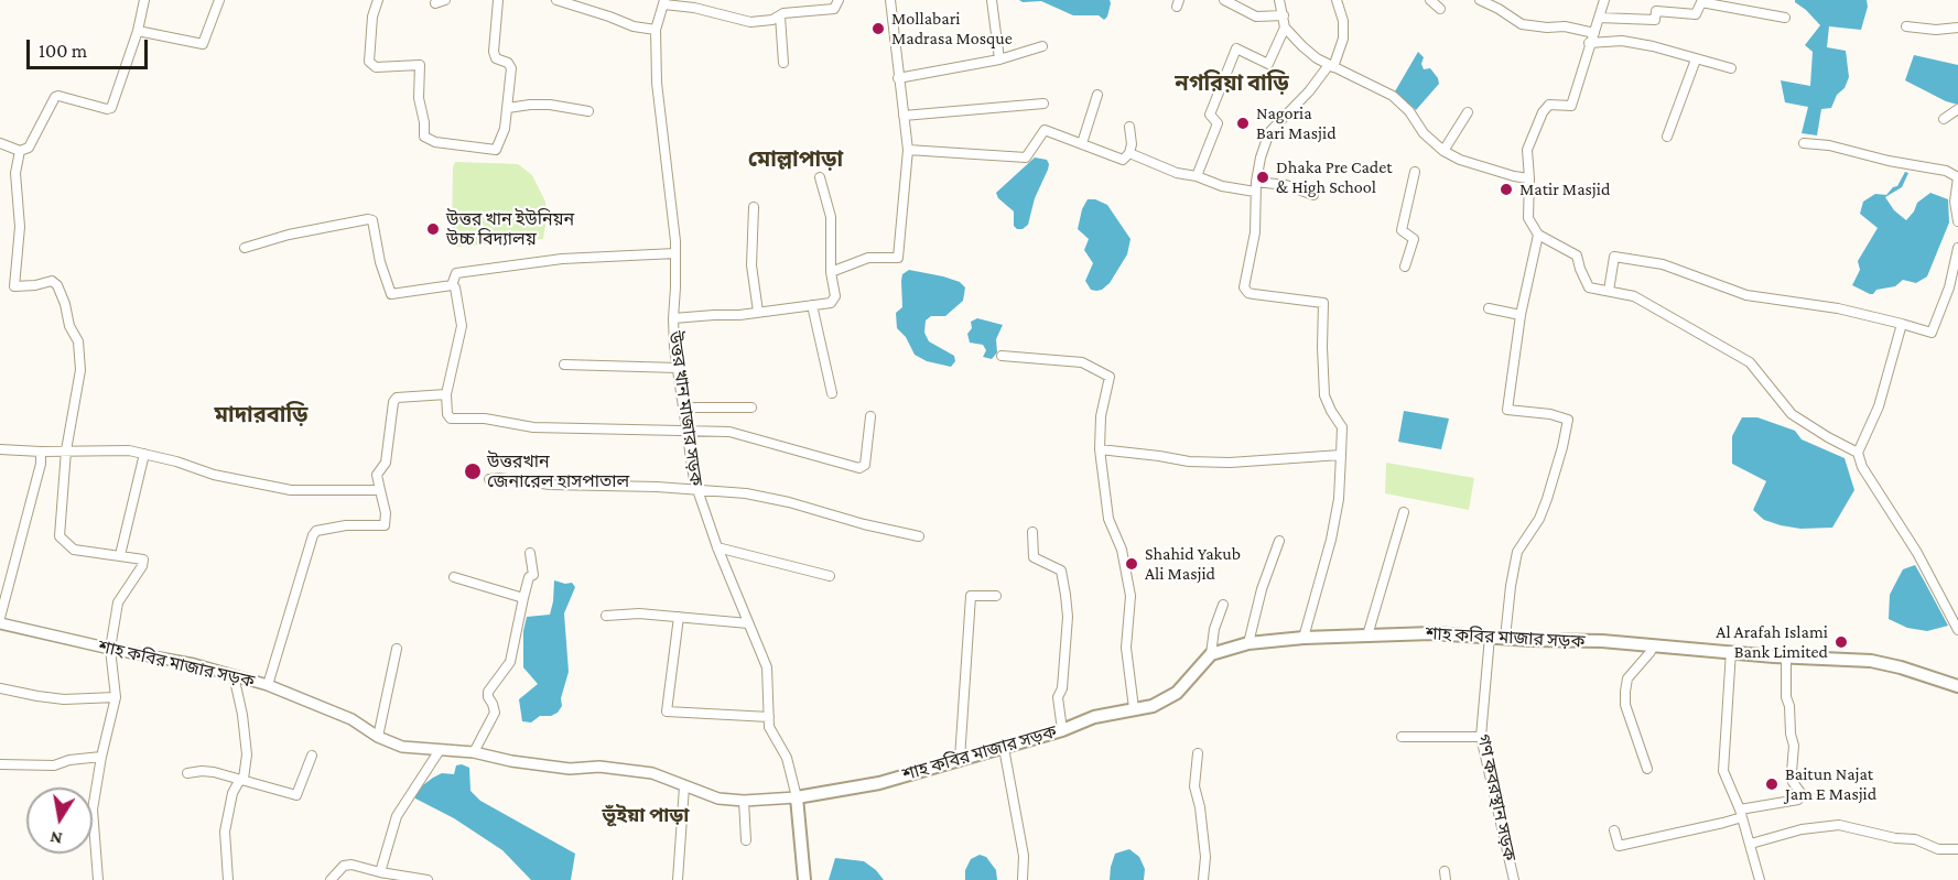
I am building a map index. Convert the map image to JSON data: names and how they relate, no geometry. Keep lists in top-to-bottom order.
{
  "streets": {
    "main road": ["উত্তর খান মাজার সড়ক", "শাহ কবির মাজার সড়ক"],
    "street": ["গণ কবরস্থান সড়ক"]
  },
  "crossings": [
    ["উত্তর খান মাজার সড়ক", "শাহ কবির মাজার সড়ক"],
    ["শাহ কবির মাজার সড়ক", "গণ কবরস্থান সড়ক"]
  ],
  "districts": [
    "নগরিয়া বাড়ি",
    "মোল্লাপাড়া",
    "মাদারবাড়ি",
    "ভূঁইয়া পাড়া"
  ],
  "places": [
    "Mollabari Madrasa Mosque",
    "Nagoria Bari Masjid",
    "Dhaka Pre Cadet & High School",
    "Matir Masjid",
    "উত্তর খান ইউনিয়ন উচ্চ বিদ্যালয়",
    "উত্তরখান জেনারেল হাসপাতাল",
    "Shahid Yakub Ali Masjid",
    "Al Arafah Islami Bank Limited",
    "Baitun Najat Jam E Masjid"
  ],
  "scale_bar": "100 m",
  "north": "bottom"
}
